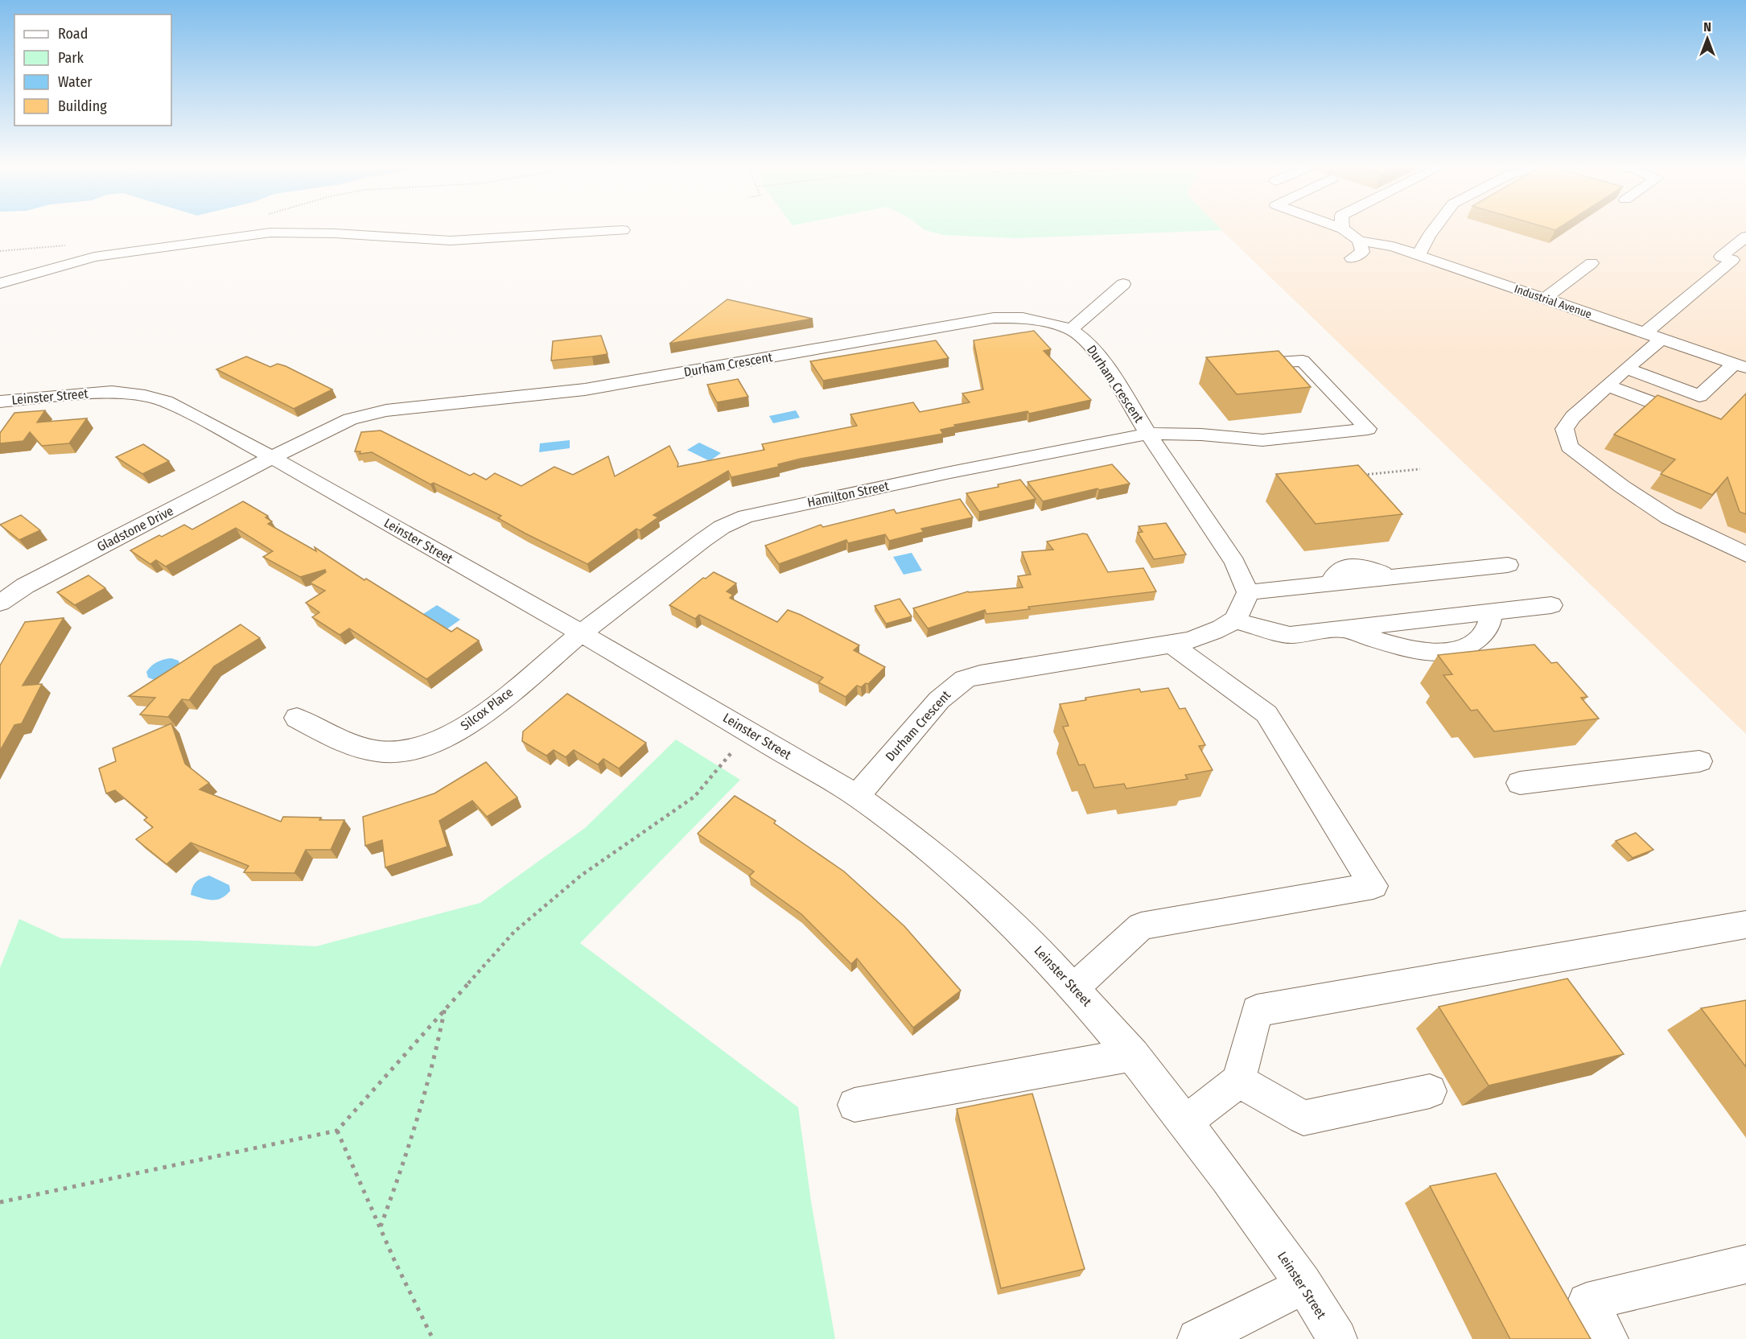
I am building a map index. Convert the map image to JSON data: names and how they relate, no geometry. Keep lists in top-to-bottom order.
{
  "streets": {
    "street": [
      "Industrial Avenue",
      "Durham Crescent",
      "Leinster Street",
      "Hamilton Street",
      "Gladstone Drive",
      "Silcox Place"
    ]
  },
  "crossings": [
    ["Durham Crescent", "Leinster Street"],
    ["Durham Crescent", "Hamilton Street"],
    ["Durham Crescent", "Gladstone Drive"],
    ["Leinster Street", "Hamilton Street"],
    ["Leinster Street", "Gladstone Drive"],
    ["Leinster Street", "Silcox Place"],
    ["Hamilton Street", "Silcox Place"]
  ],
  "legend": [
    "Road",
    "Park",
    "Water",
    "Building"
  ],
  "north": "top"
}
